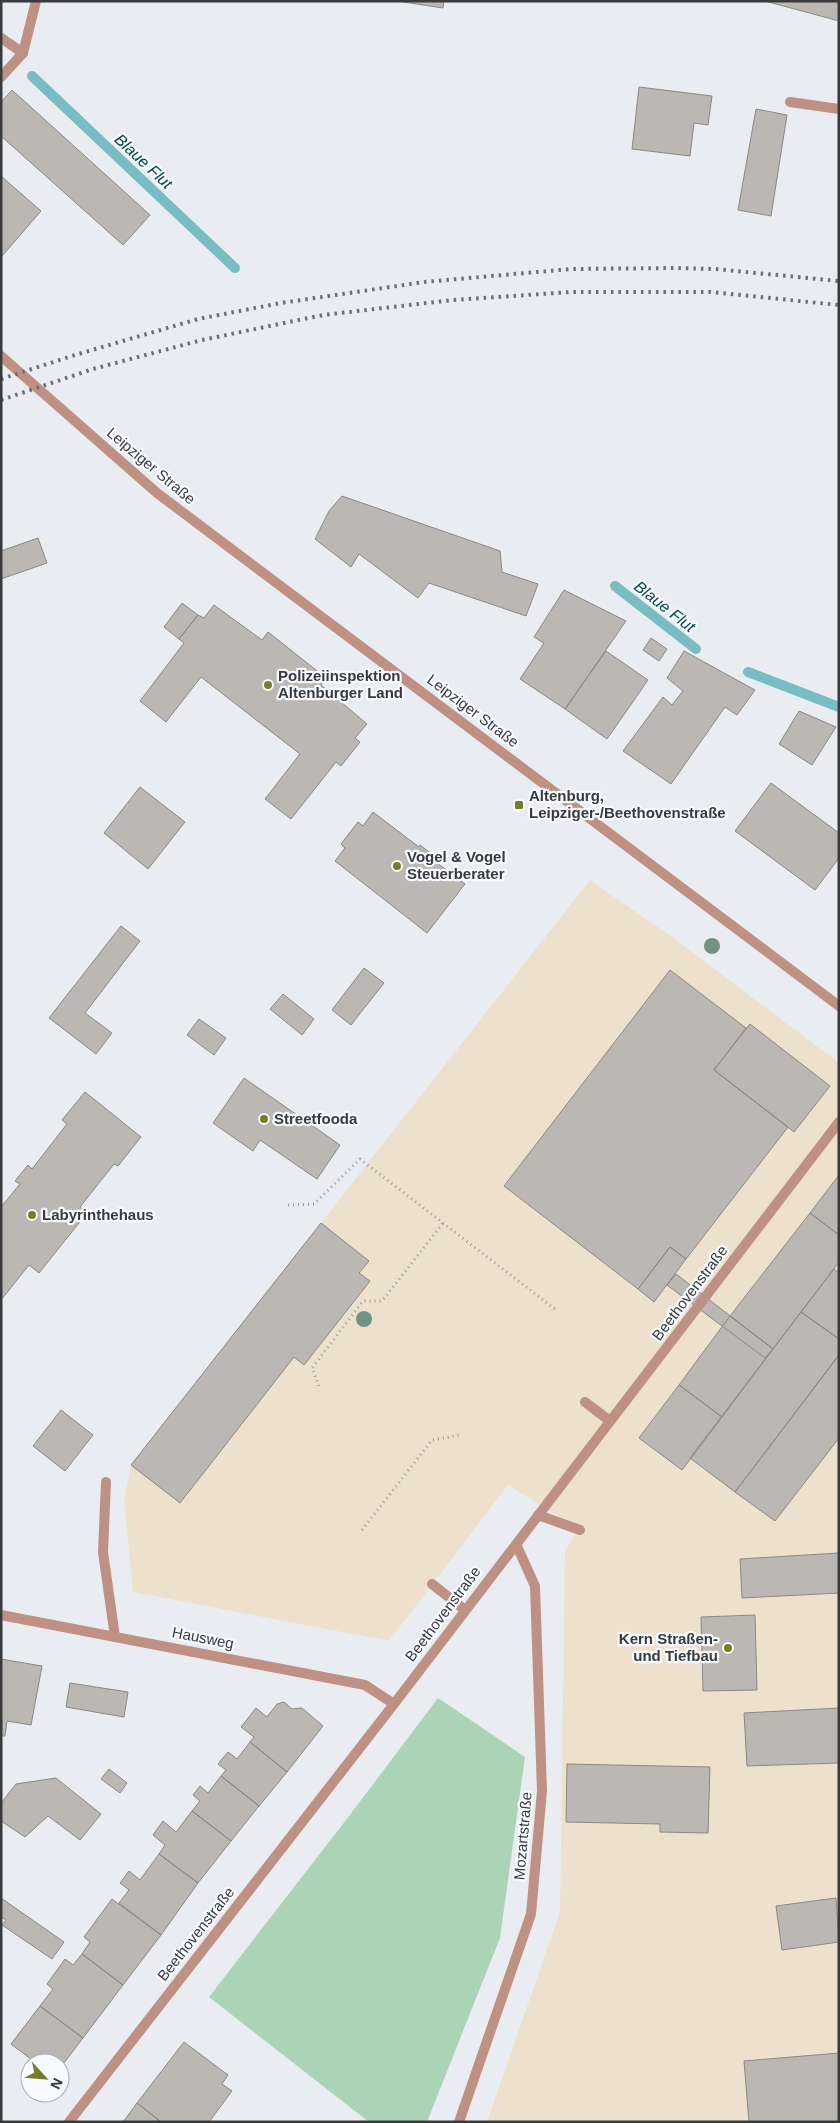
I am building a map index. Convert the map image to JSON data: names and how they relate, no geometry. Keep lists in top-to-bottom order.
{
  "streets": {
    "street": [
      "Leipziger Straße",
      "Beethovenstraße",
      "Hausweg",
      "Mozartstraße"
    ]
  },
  "crossings": [
    ["Beethovenstraße", "Hausweg"],
    ["Beethovenstraße", "Mozartstraße"]
  ],
  "water": ["Blaue Flut"],
  "places": {
    "other": [
      "Polizeiinspektion Altenburger Land",
      "Vogel & Vogel Steuerberater",
      "Streetfooda",
      "Labyrinthehaus",
      "Kern Straßen- und Tiefbau"
    ],
    "transit": ["Altenburg, Leipziger-/Beethovenstraße"]
  },
  "north": "bottom right"
}
